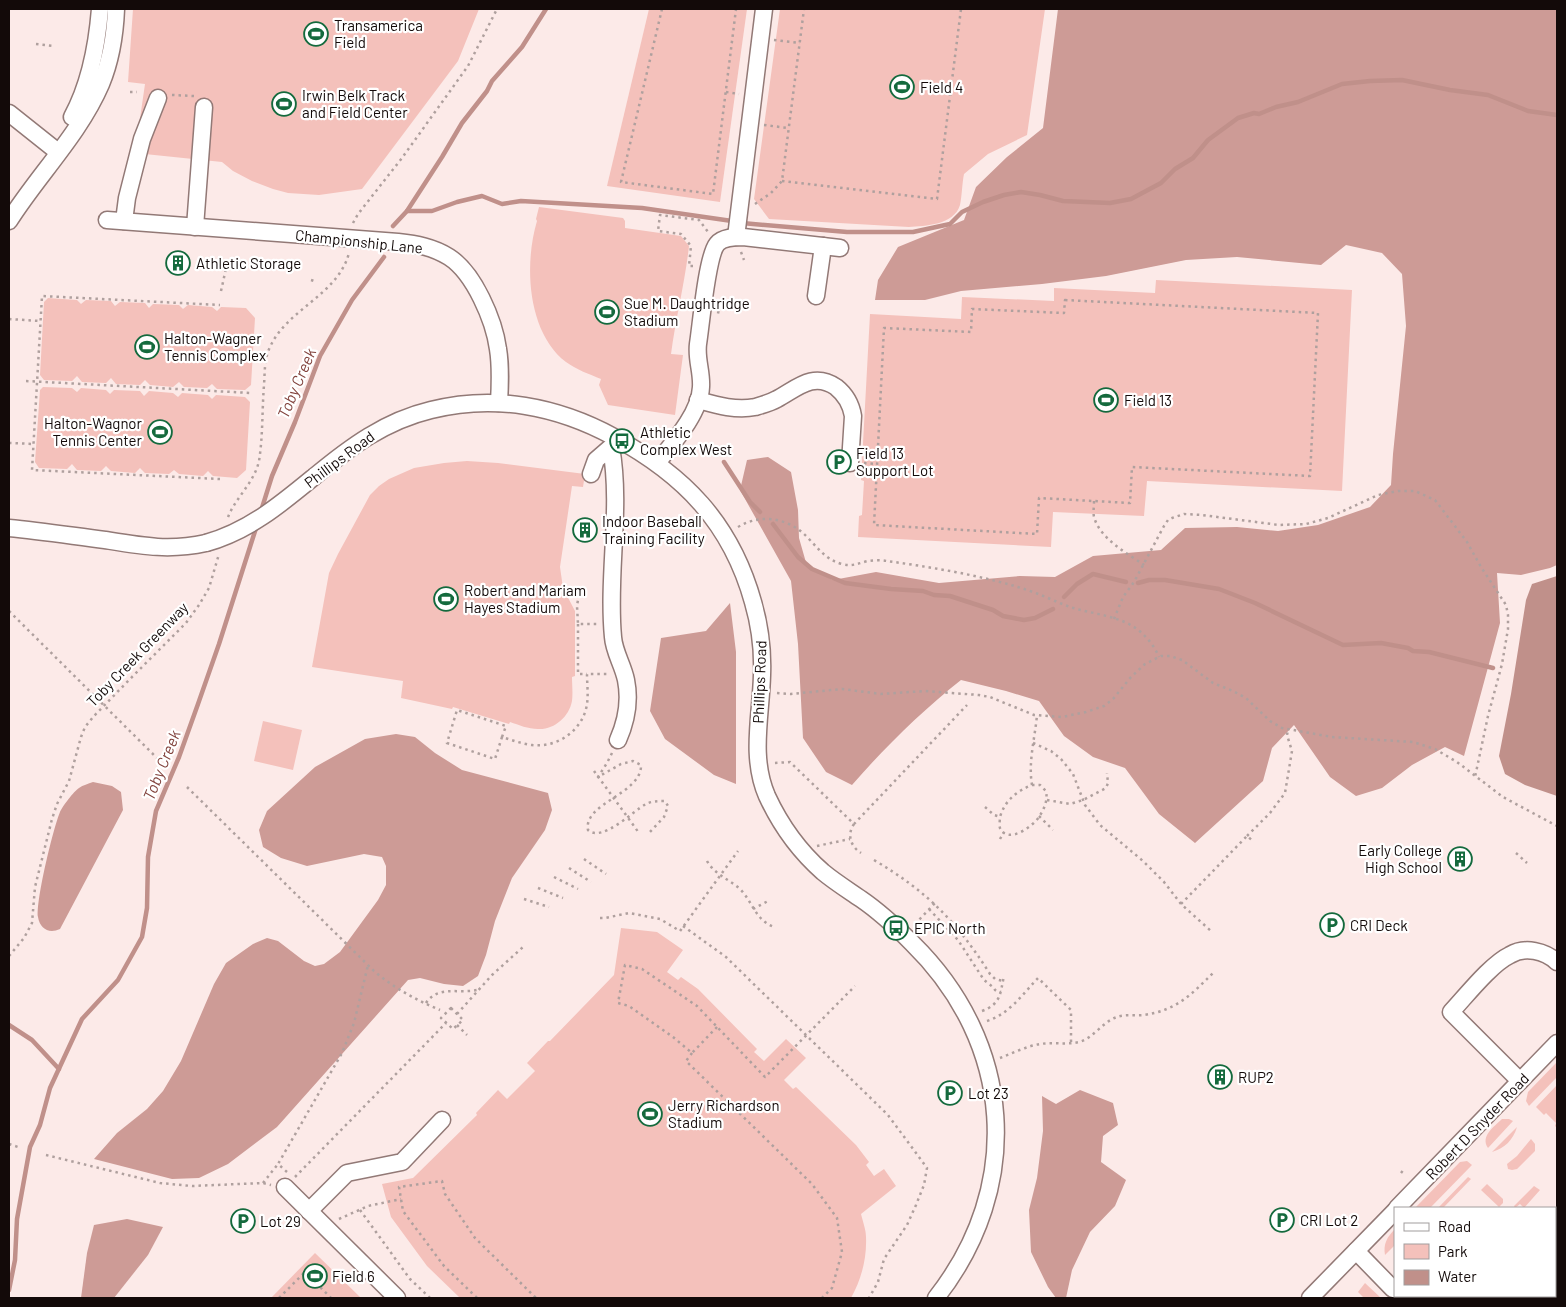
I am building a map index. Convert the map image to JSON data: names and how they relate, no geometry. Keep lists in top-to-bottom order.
{
  "streets": {
    "street": ["Championship Lane", "Phillips Road", "Robert D Snyder Road"],
    "path": ["Toby Creek Greenway"]
  },
  "crossings": [
    ["Championship Lane", "Phillips Road"],
    ["Phillips Road", "Toby Creek Greenway"]
  ],
  "water": ["Toby Creek"],
  "places": {
    "sports": [
      "Transamerica Field",
      "Field 4",
      "Irwin Belk Track and Field Center",
      "Sue M. Daughtridge Stadium",
      "Halton-Wagner Tennis Complex",
      "Field 13",
      "Halton-Wagnor Tennis Center",
      "Robert and Mariam Hayes Stadium",
      "Jerry Richardson Stadium",
      "Field 6"
    ],
    "building": [
      "Athletic Storage",
      "Indoor Baseball Training Facility",
      "Early College High School",
      "RUP2"
    ],
    "bus stop": ["Athletic Complex West", "EPIC North"],
    "parking": [
      "Field 13 Support Lot",
      "CRI Deck",
      "Lot 23",
      "CRI Lot 2",
      "Lot 29"
    ]
  },
  "legend": ["Road", "Park", "Water"]
}
